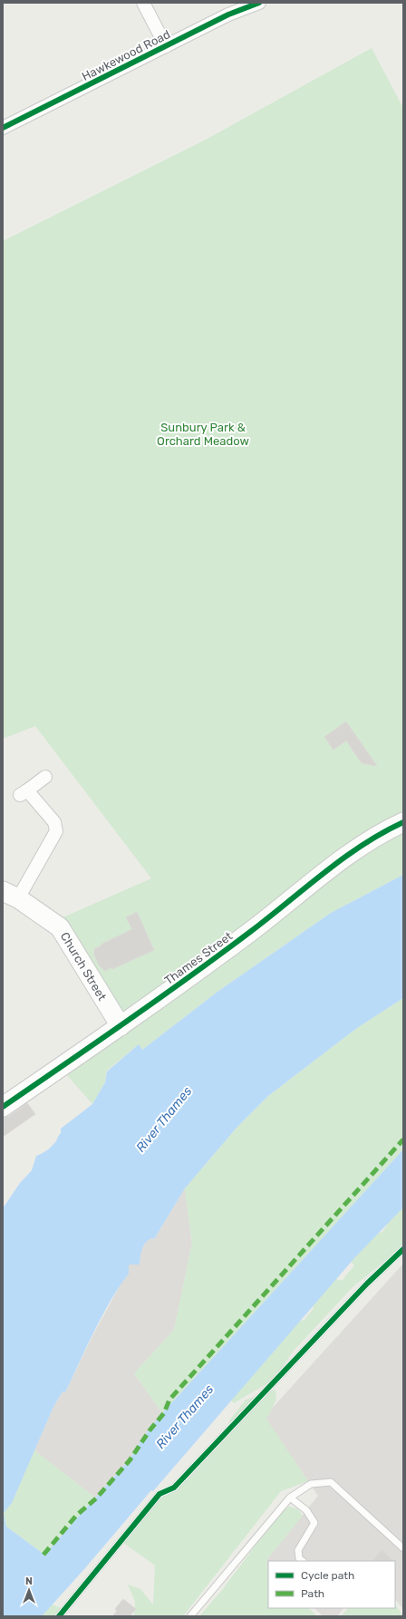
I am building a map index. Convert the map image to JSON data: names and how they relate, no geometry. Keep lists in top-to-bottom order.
{
  "streets": {
    "street": ["Hawkewood Road", "Thames Street", "Church Street"]
  },
  "crossings": [
    ["Thames Street", "Church Street"]
  ],
  "water": ["River Thames"],
  "parks": ["Sunbury Park & Orchard Meadow"],
  "legend": ["Cycle path", "Path"],
  "north": "top"
}
